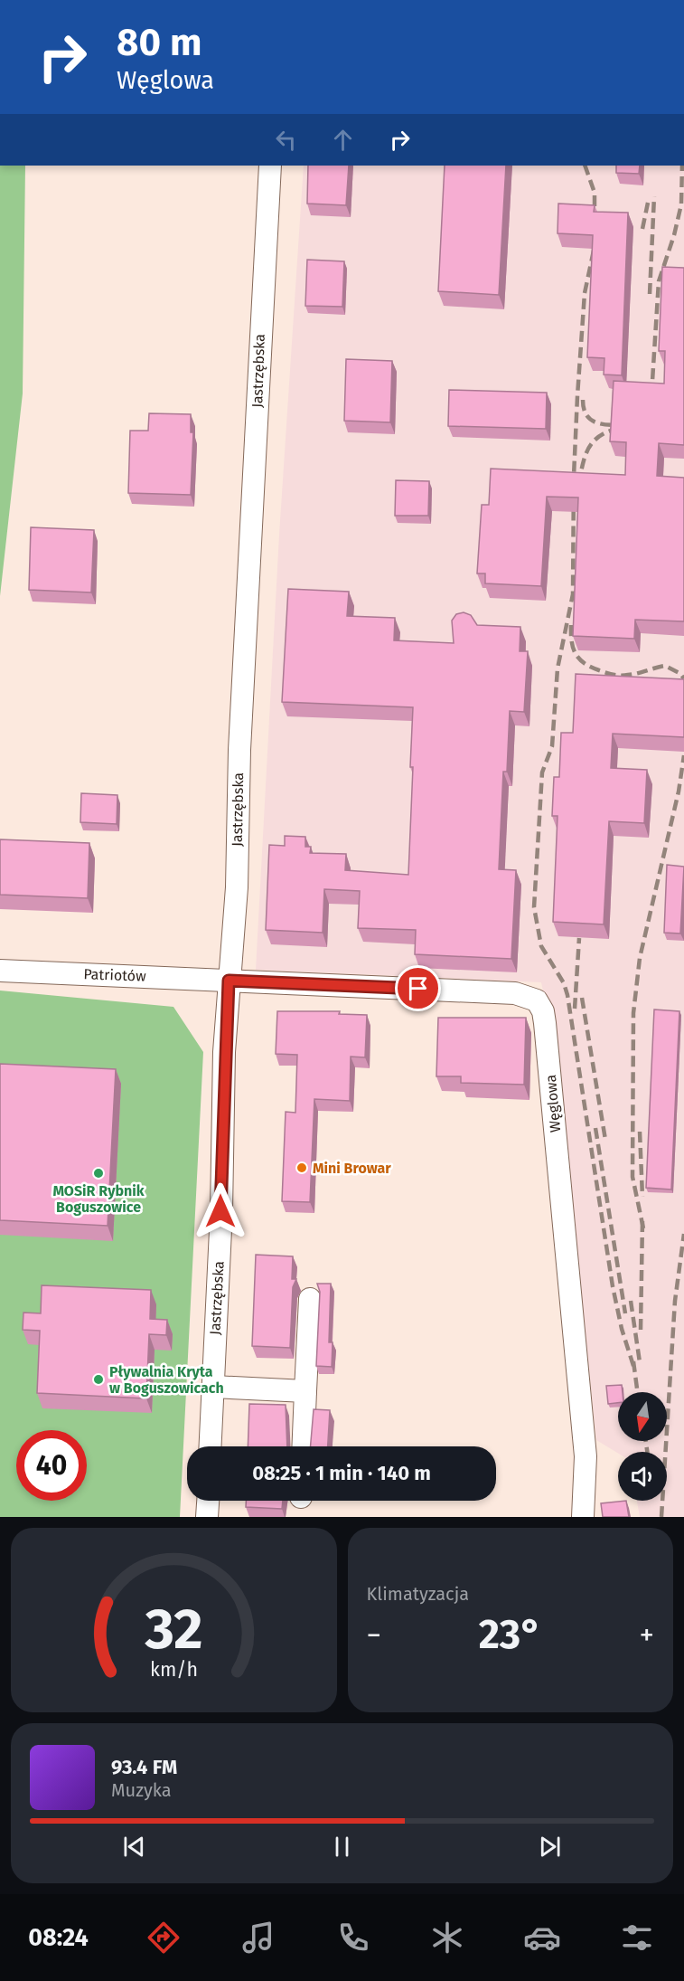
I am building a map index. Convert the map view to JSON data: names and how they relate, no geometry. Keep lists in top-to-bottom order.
{
  "streets": {
    "street": ["Jastrzębska", "Patriotów", "Węglowa"]
  },
  "crossings": [
    ["Jastrzębska", "Patriotów"],
    ["Jastrzębska", "Węglowa"],
    ["Patriotów", "Węglowa"]
  ],
  "places": ["Mini Browar", "MOSiR Rybnik Boguszowice", "Pływalnia Kryta w Boguszowicach"],
  "north": "bottom",
  "page": {
    "turn": ["80 m", "Węglowa"],
    "limit": "40",
    "trip": "08:25 · 1 min · 140 m",
    "tile": "Klimatyzacja",
    "heat": ["−", "23°", "+"],
    "song": ["93.4 FM", "Muzyka"],
    "tabs": "08:24",
    "gauge": ["32", "km/h"]
  }
}
